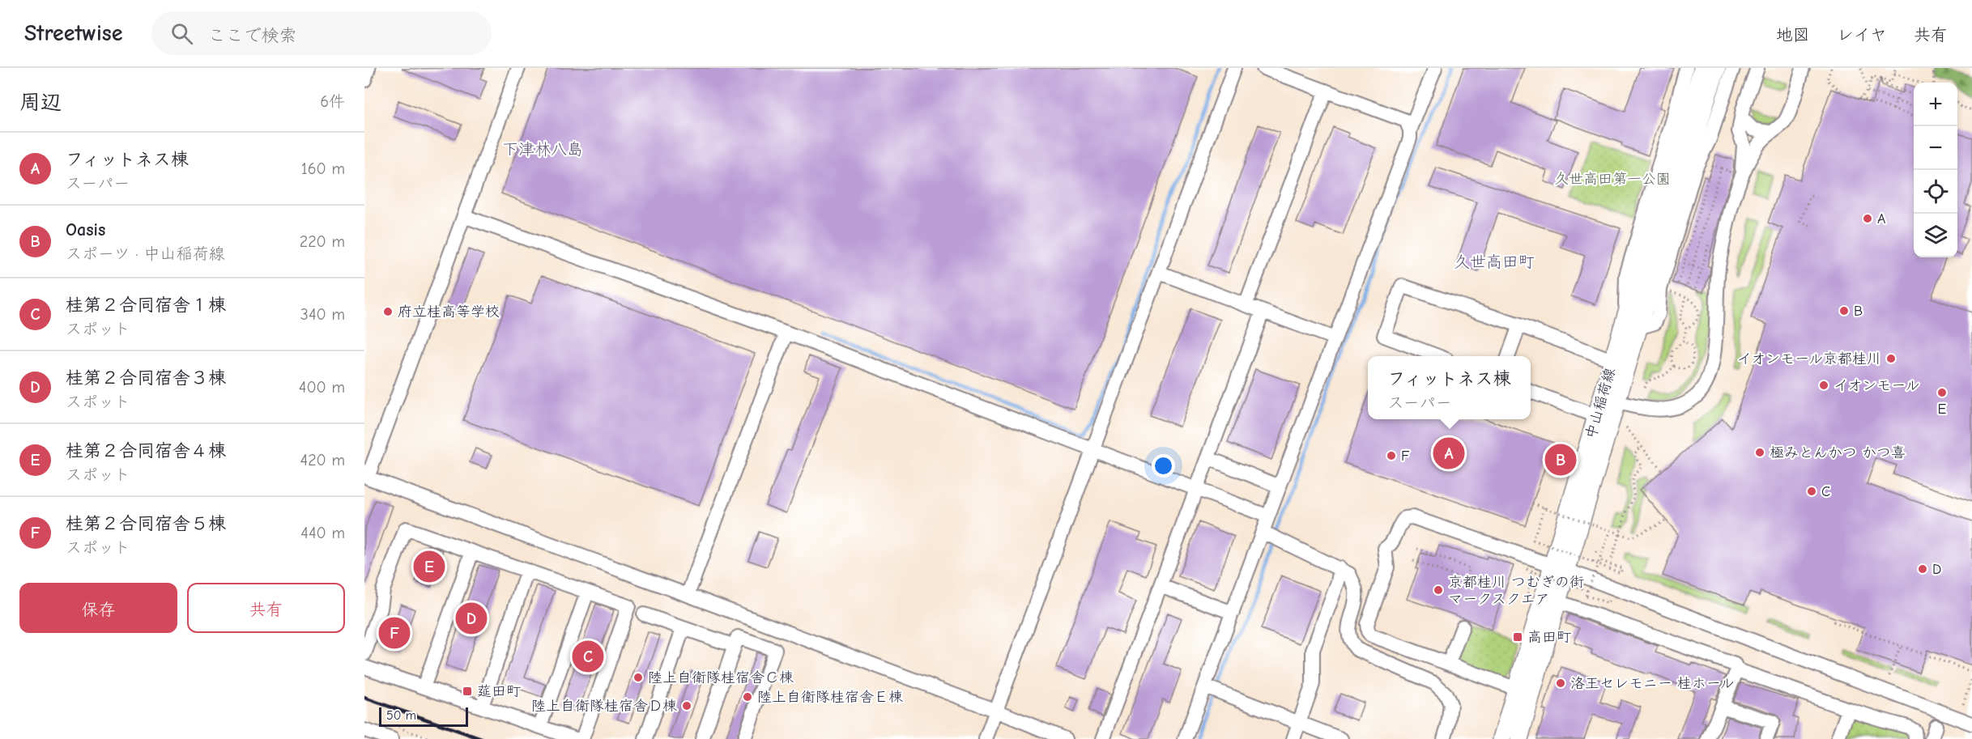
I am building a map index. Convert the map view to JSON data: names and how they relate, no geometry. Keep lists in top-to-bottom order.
{
  "streets": {
    "main road": ["中山稲荷線"]
  },
  "districts": ["下津林八島", "久世高田町"],
  "parks": ["久世高田第一公園"],
  "places": {
    "other": [
      "A",
      "B",
      "府立桂高等学校",
      "イオンモール京都桂川",
      "イオンモール",
      "E",
      "極みとんかつ かつ喜",
      "F",
      "C",
      "D",
      "京都桂川 つむぎの街 マークスクエア",
      "陸上自衛隊桂宿舎Ｃ棟",
      "洛王セレモニー 桂ホール",
      "陸上自衛隊桂宿舎Ｅ棟",
      "陸上自衛隊桂宿舎Ｄ棟"
    ],
    "transit": ["高田町", "莚田町"]
  },
  "scale_bar": "50 m",
  "page": {
    "header": "Streetwise",
    "search": "ここで検索",
    "nav": ["地図", "レイヤ", "共有"],
    "heading": ["周辺", "6件"],
    "map_buttons": ["+", "−"],
    "list": [
      {
        "mark": "A",
        "name": "フィットネス棟",
        "note": "スーパー",
        "value": "160 m"
      },
      {
        "mark": "B",
        "name": "Oasis",
        "note": "スポーツ · 中山稲荷線",
        "value": "220 m"
      },
      {
        "mark": "C",
        "name": "桂第２合同宿舎１棟",
        "note": "スポット",
        "value": "340 m"
      },
      {
        "mark": "D",
        "name": "桂第２合同宿舎３棟",
        "note": "スポット",
        "value": "400 m"
      },
      {
        "mark": "E",
        "name": "桂第２合同宿舎４棟",
        "note": "スポット",
        "value": "420 m"
      },
      {
        "mark": "F",
        "name": "桂第２合同宿舎５棟",
        "note": "スポット",
        "value": "440 m"
      }
    ],
    "popup": ["フィットネス棟", "スーパー"],
    "pins": [
      "A",
      "B",
      "E",
      "D",
      "F",
      "C"
    ],
    "buttons": ["保存", "共有"],
    "scale": "50 m"
  }
}
